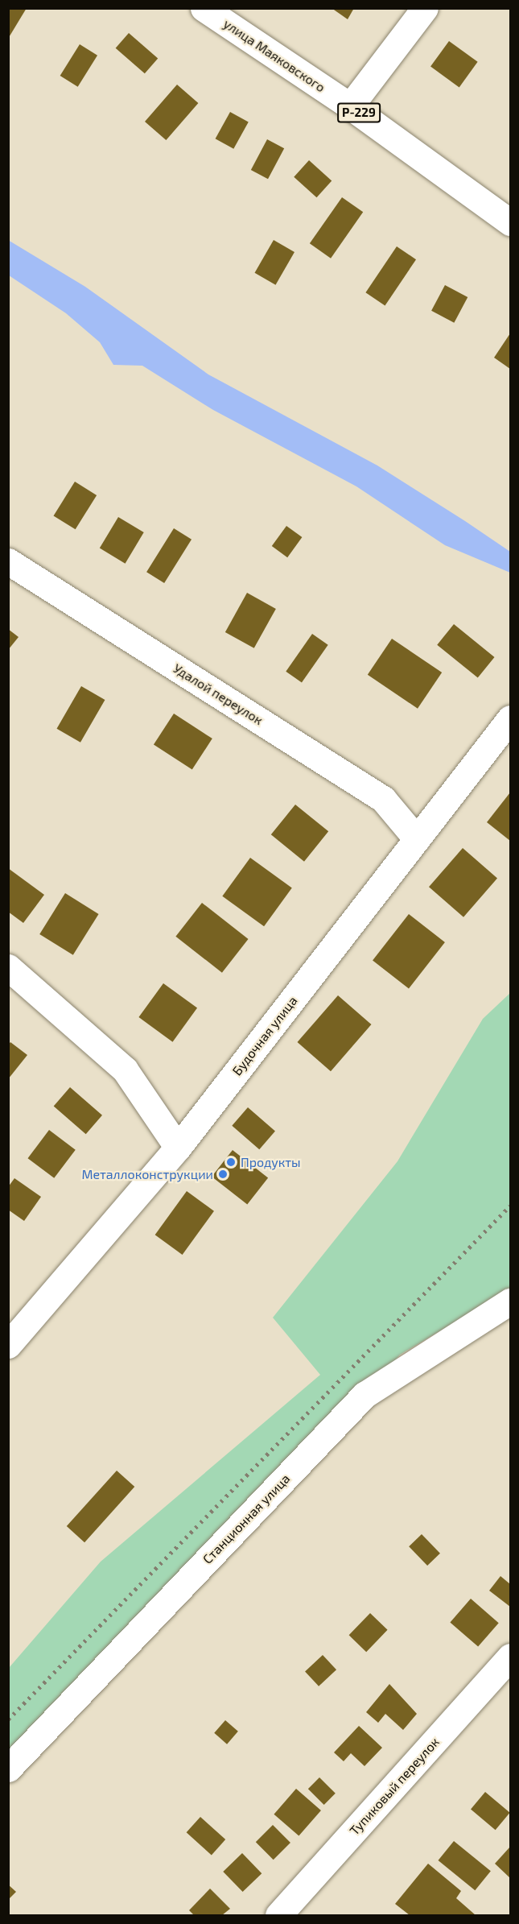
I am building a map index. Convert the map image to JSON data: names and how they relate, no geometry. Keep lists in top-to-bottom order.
{
  "streets": {
    "street": [
      "улица Маяковского",
      "Р-229",
      "Удалой переулок",
      "Будочная улица",
      "Станционная улица",
      "Тупиковый переулок"
    ]
  },
  "crossings": [
    ["Удалой переулок", "Будочная улица"]
  ],
  "places": ["Продукты", "Металлоконструкции"]
}
